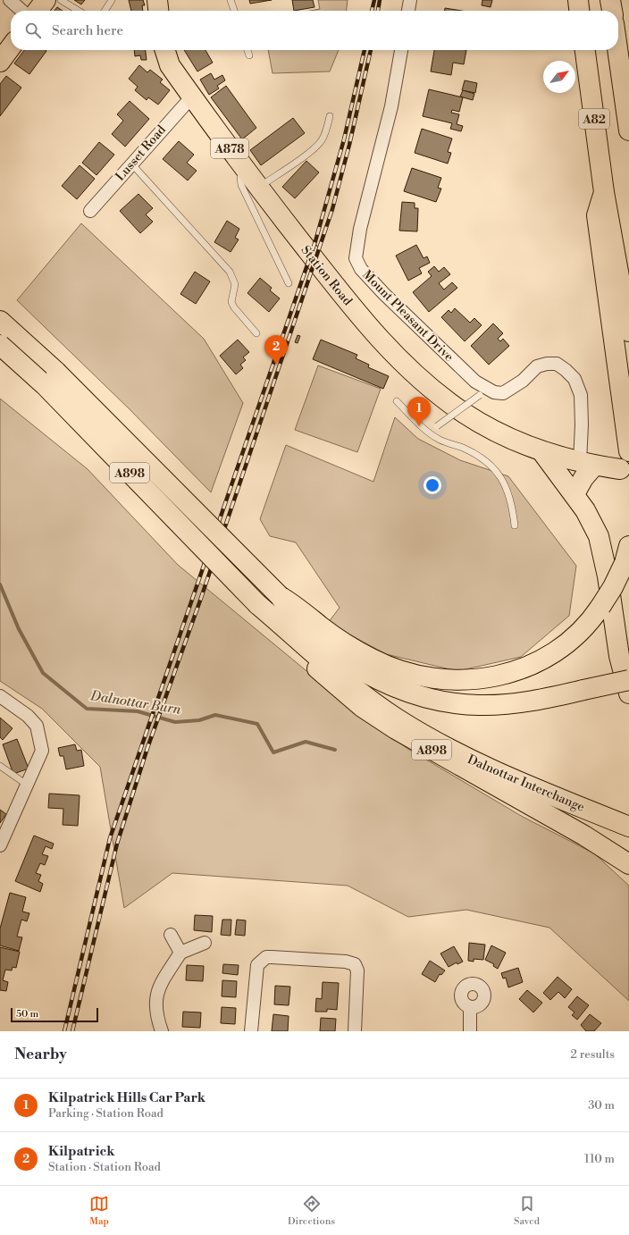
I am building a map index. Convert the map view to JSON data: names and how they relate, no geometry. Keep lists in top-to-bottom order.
{
  "streets": {
    "main road": [
      "A82",
      "A878",
      "Station Road",
      "A898",
      "Dalnottar Interchange"
    ],
    "street": ["Lusset Road", "Mount Pleasant Drive"]
  },
  "crossings": [
    ["Lusset Road", "Station Road"],
    ["Station Road", "Mount Pleasant Drive"],
    ["A898", "Dalnottar Interchange"]
  ],
  "water": ["Dalnottar Burn"],
  "scale_bar": "50 m",
  "north": "top right",
  "page": {
    "search": "Search here",
    "pins": ["2", "1"],
    "scale": "50 m",
    "heading": ["Nearby", "2 results"],
    "list": [
      {
        "mark": "1",
        "name": "Kilpatrick Hills Car Park",
        "note": "Parking · Station Road",
        "value": "30 m"
      },
      {
        "mark": "2",
        "name": "Kilpatrick",
        "note": "Station · Station Road",
        "value": "110 m"
      }
    ],
    "nav": ["Map", "Directions", "Saved"]
  }
}
